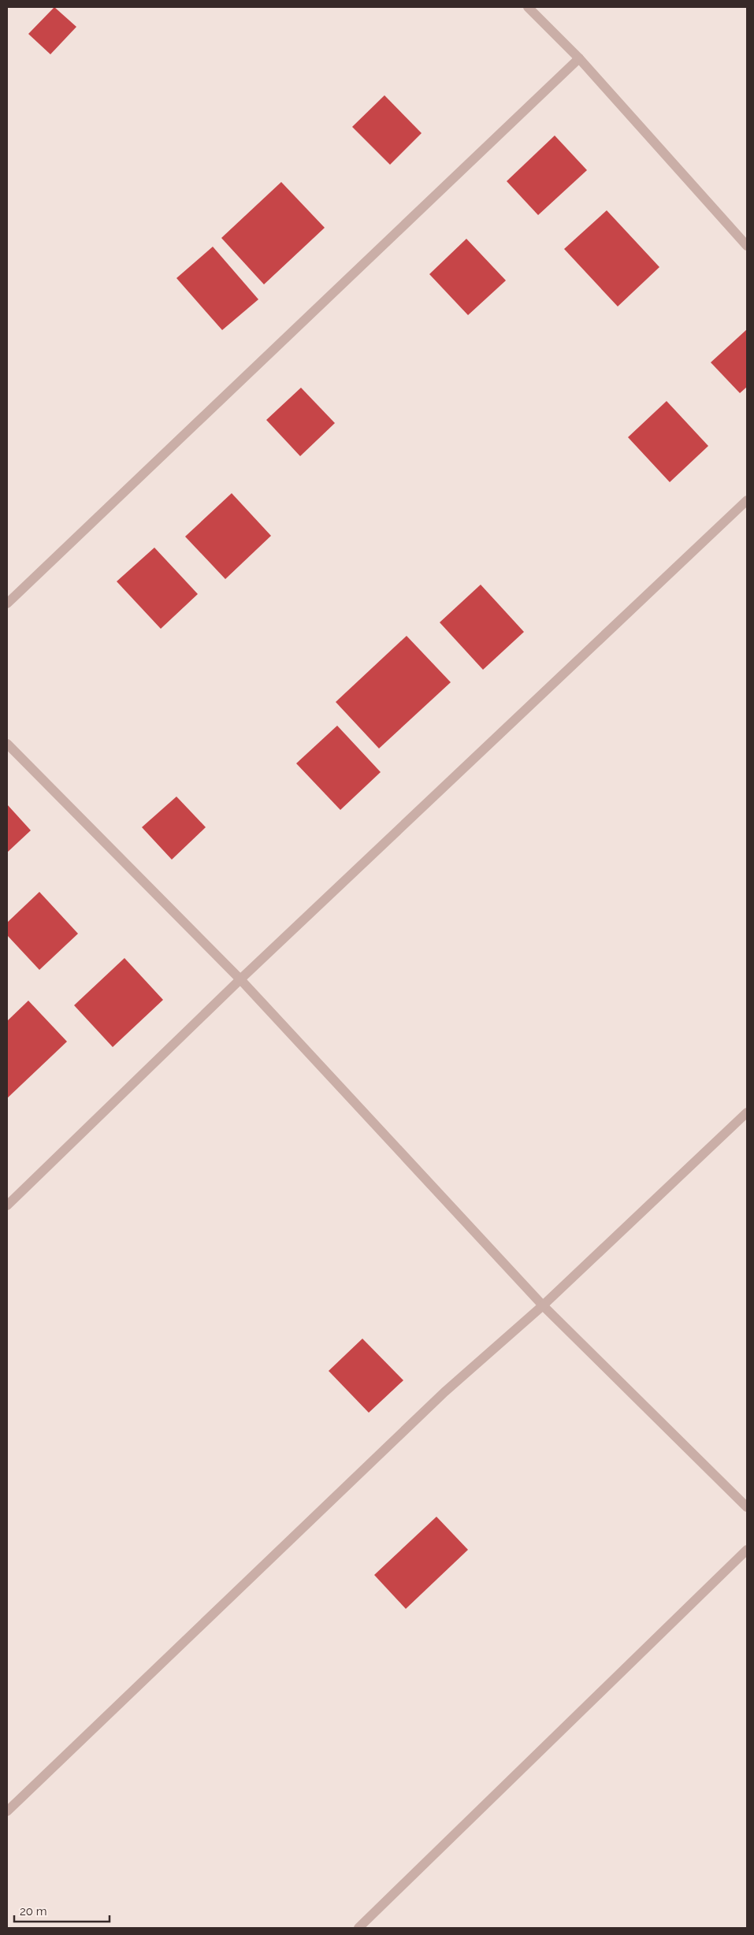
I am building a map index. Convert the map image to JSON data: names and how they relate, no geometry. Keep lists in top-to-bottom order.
{
  "scale_bar": "20 m"
}
